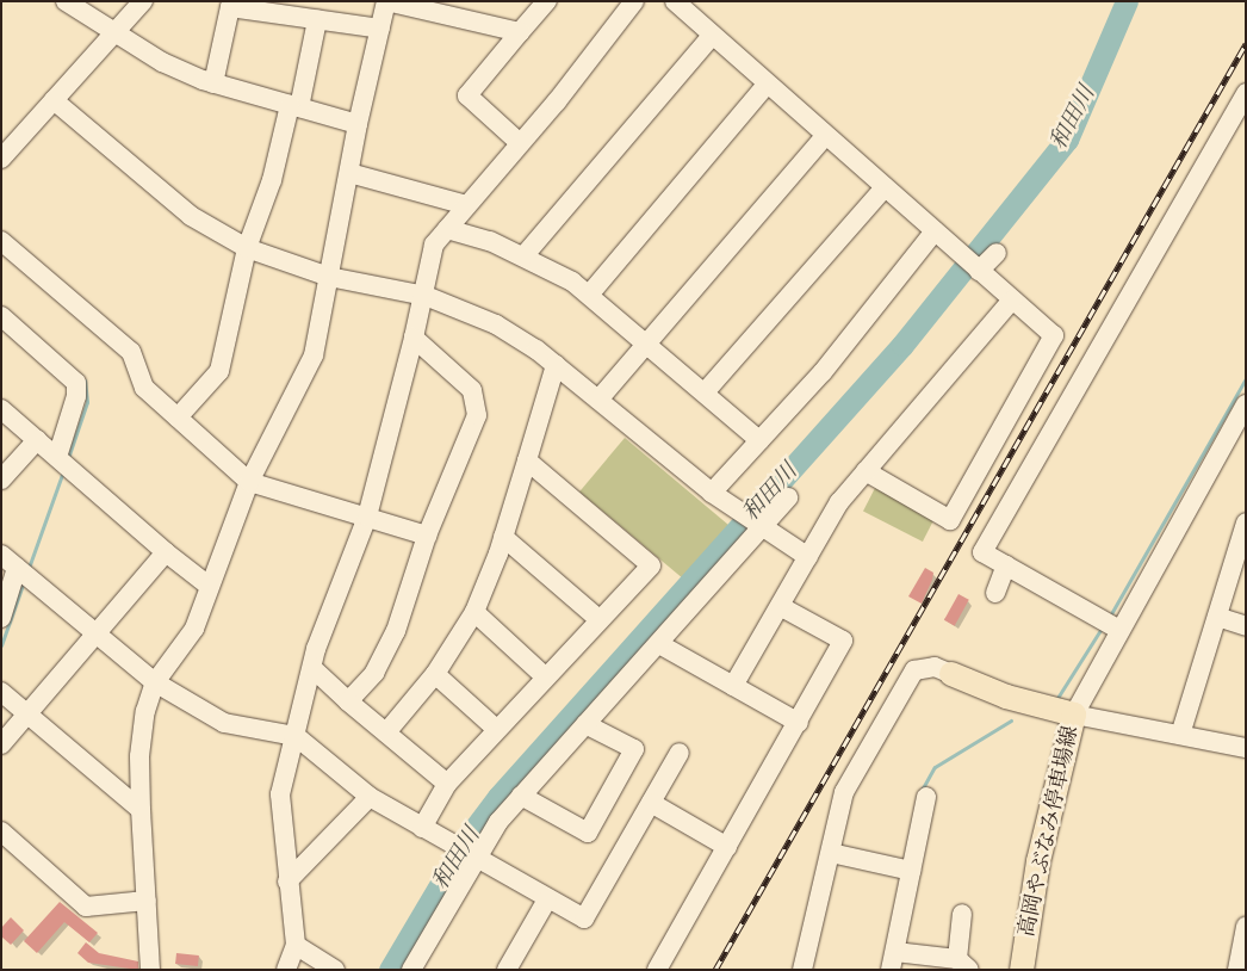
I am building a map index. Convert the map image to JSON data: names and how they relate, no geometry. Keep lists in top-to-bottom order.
{
  "streets": {
    "main road": ["高岡やぶなみ停車場線"]
  },
  "water": ["和田川"]
}
